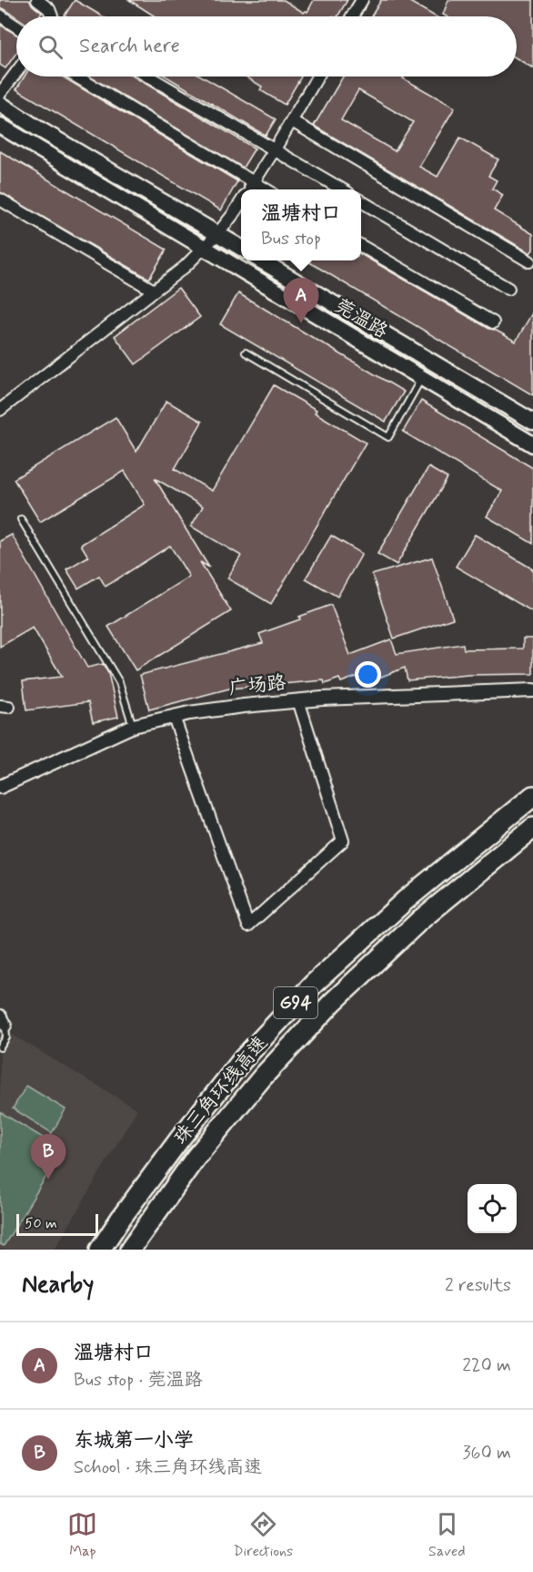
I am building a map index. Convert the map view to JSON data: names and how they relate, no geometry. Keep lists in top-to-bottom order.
{
  "streets": {
    "highway": ["G94", "珠三角环线高速"],
    "main road": ["莞温路"],
    "street": ["广场路"]
  },
  "scale_bar": "50 m",
  "page": {
    "search": "Search here",
    "popup": ["温塘村口", "Bus stop"],
    "pins": ["A", "B"],
    "scale": "50 m",
    "heading": ["Nearby", "2 results"],
    "list": [
      {
        "mark": "A",
        "name": "温塘村口",
        "note": "Bus stop · 莞温路",
        "value": "220 m"
      },
      {
        "mark": "B",
        "name": "东城第一小学",
        "note": "School · 珠三角环线高速",
        "value": "360 m"
      }
    ],
    "nav": ["Map", "Directions", "Saved"]
  }
}
